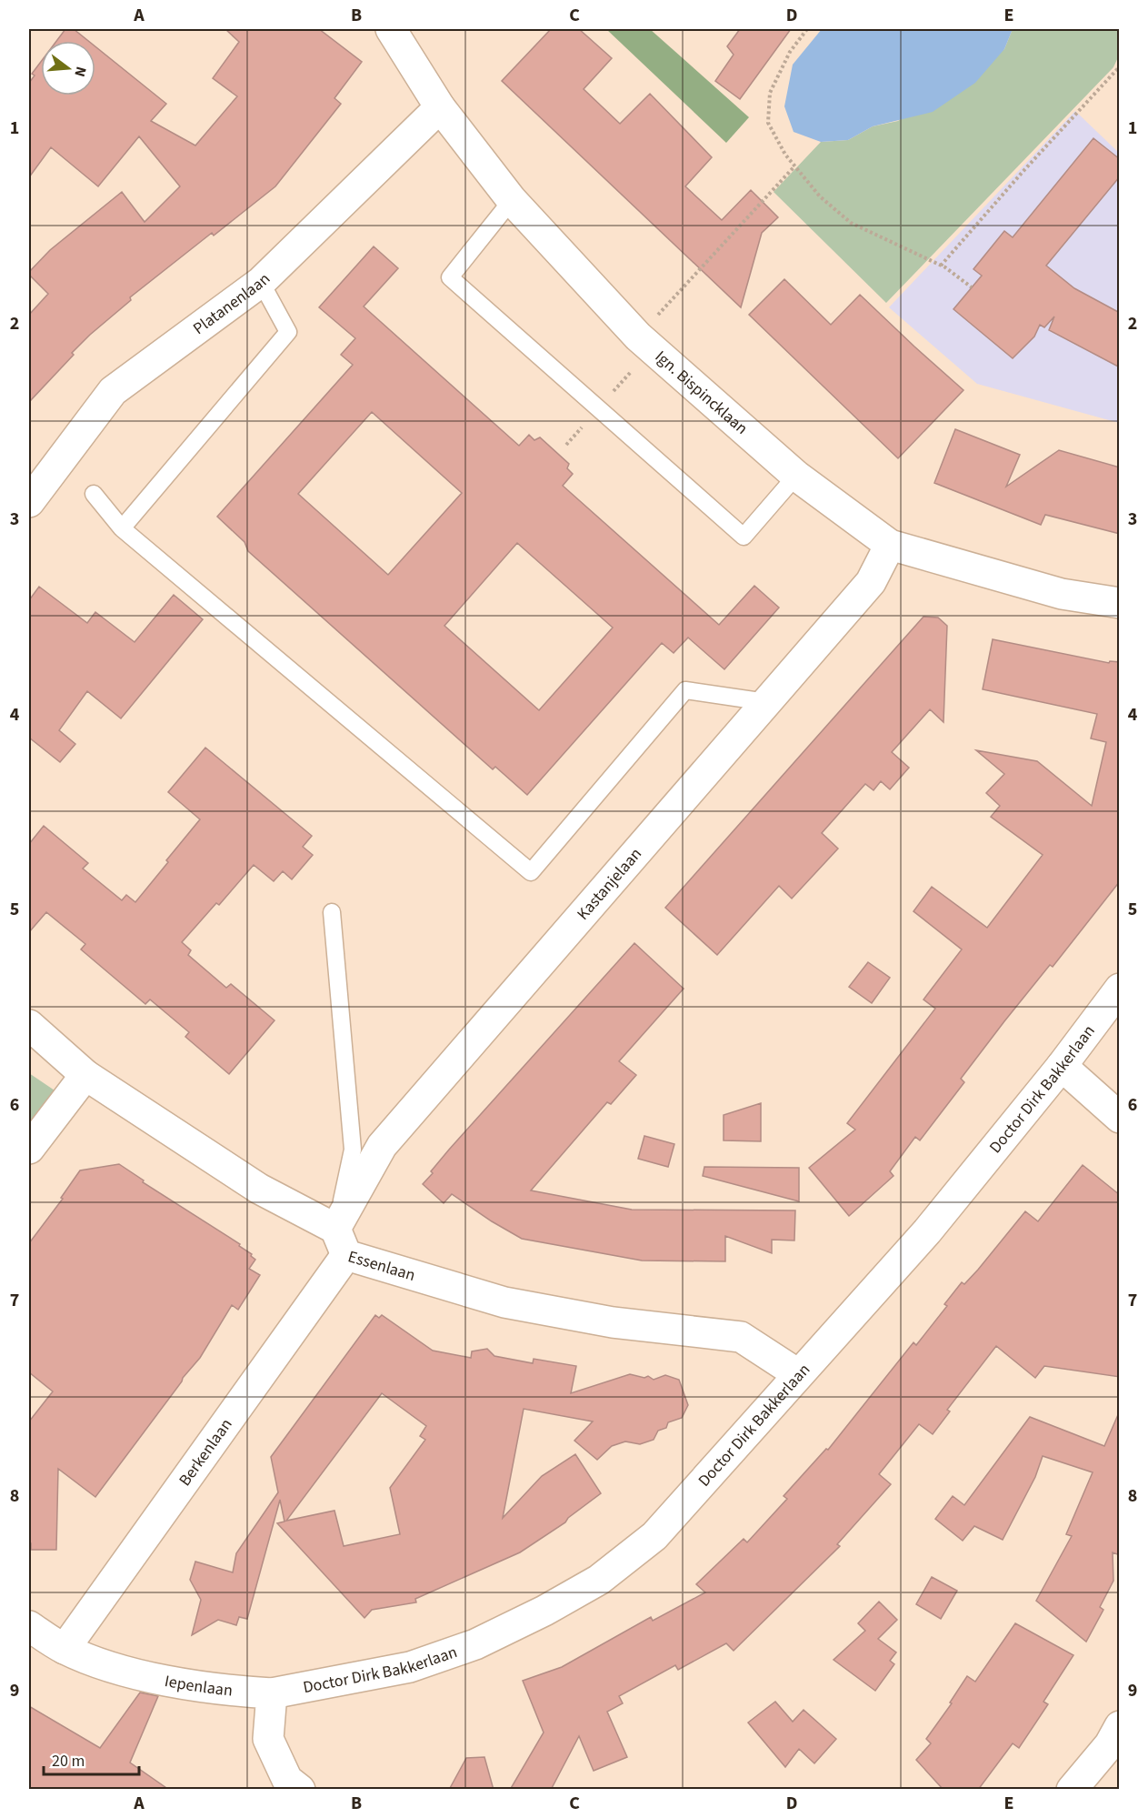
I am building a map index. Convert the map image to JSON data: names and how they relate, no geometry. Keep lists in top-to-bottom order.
{
  "streets": {
    "street": [
      "Platanenlaan",
      "Ign. Bispincklaan",
      "Kastanjelaan",
      "Doctor Dirk Bakkerlaan",
      "Essenlaan",
      "Berkenlaan",
      "Iepenlaan"
    ]
  },
  "crossings": [
    ["Platanenlaan", "Ign. Bispincklaan"],
    ["Ign. Bispincklaan", "Kastanjelaan"],
    ["Kastanjelaan", "Essenlaan"],
    ["Doctor Dirk Bakkerlaan", "Essenlaan"],
    ["Doctor Dirk Bakkerlaan", "Iepenlaan"],
    ["Essenlaan", "Berkenlaan"],
    ["Berkenlaan", "Iepenlaan"]
  ],
  "scale_bar": "20 m",
  "north": "right",
  "grid": {
    "columns": [
      "A",
      "B",
      "C",
      "D",
      "E"
    ],
    "rows": [
      "1",
      "2",
      "3",
      "4",
      "5",
      "6",
      "7",
      "8",
      "9"
    ]
  }
}
